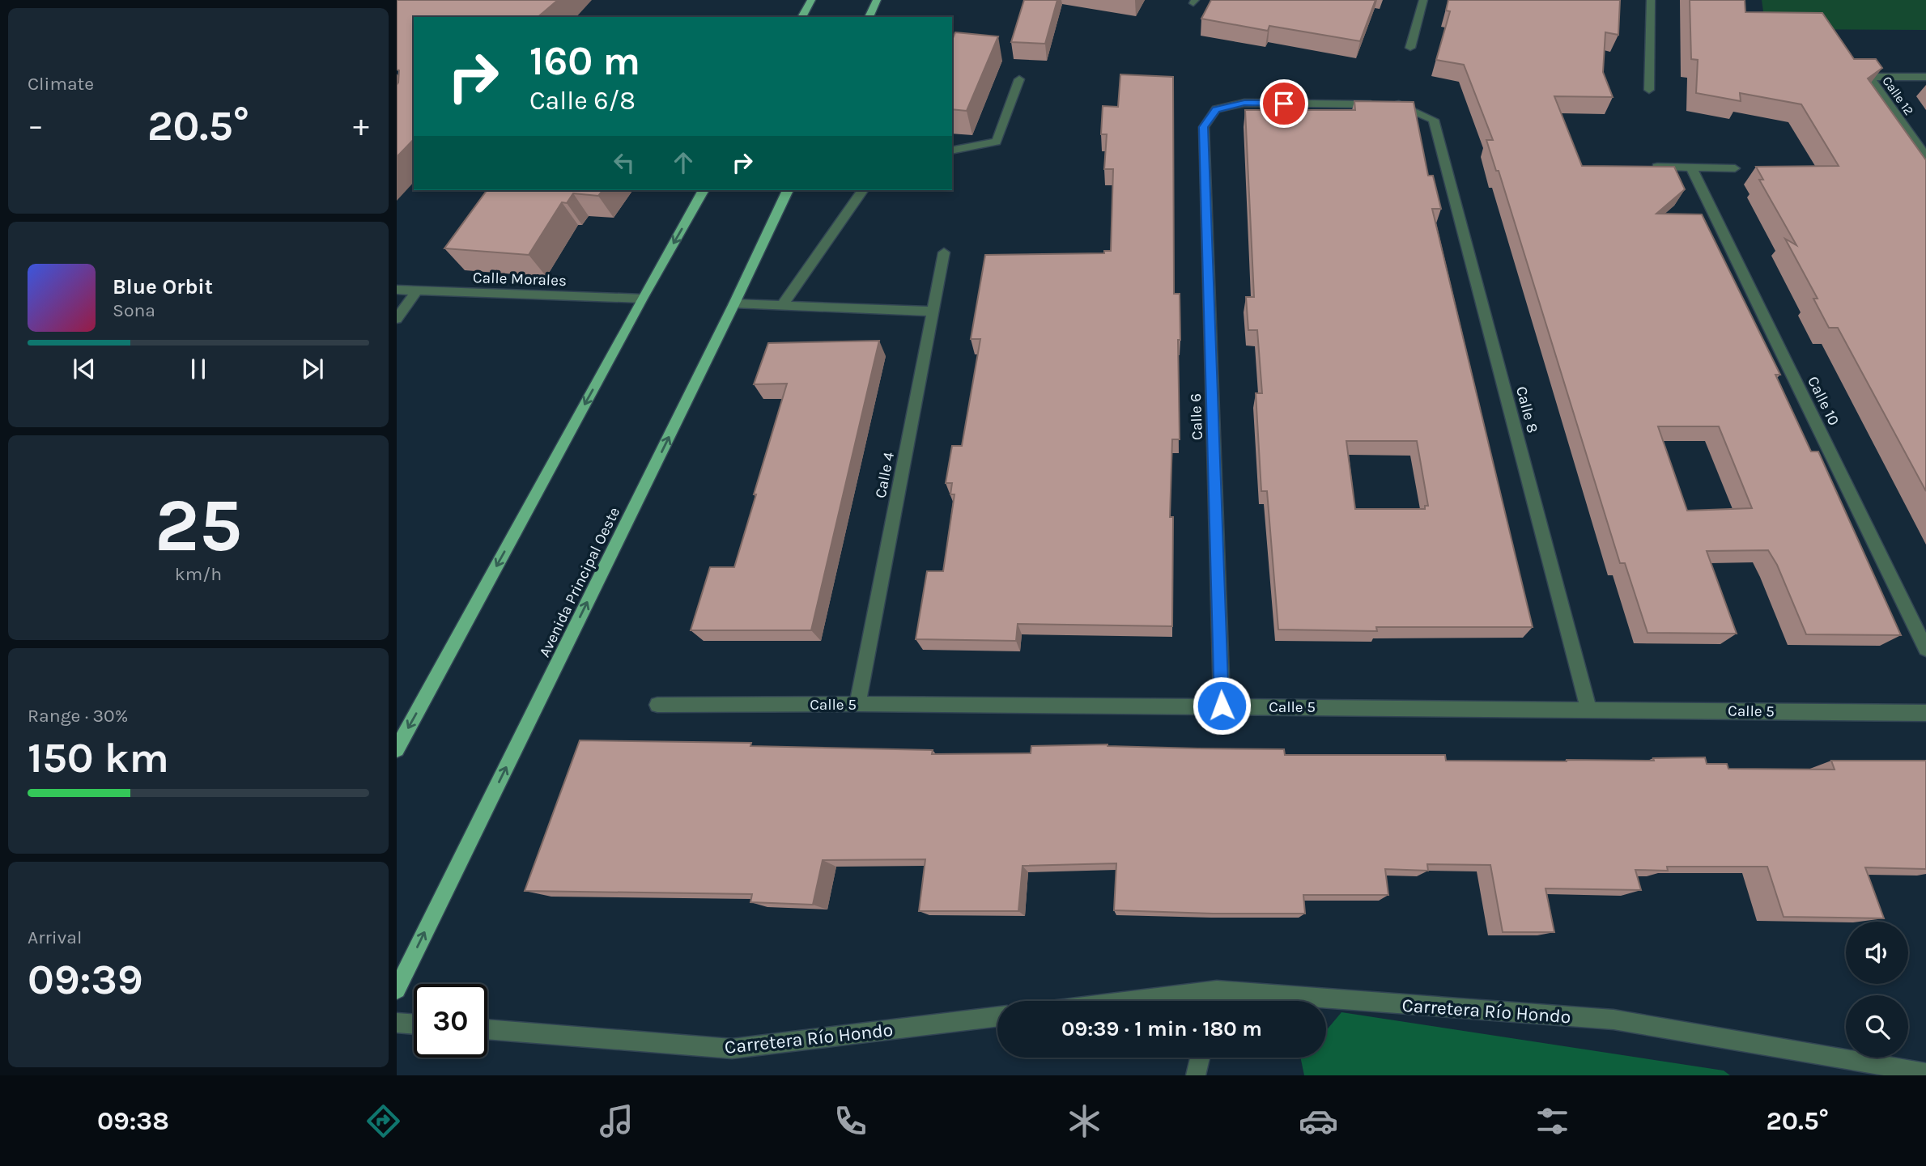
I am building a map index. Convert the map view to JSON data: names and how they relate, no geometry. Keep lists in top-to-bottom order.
{
  "streets": {
    "main road": ["Avenida Principal Oeste"],
    "street": [
      "Calle 12",
      "Calle Morales",
      "Calle 10",
      "Calle 8",
      "Calle 6",
      "Calle 4",
      "Calle 5",
      "Carretera Río Hondo"
    ]
  },
  "crossings": [
    ["Calle 8", "Calle 6"],
    ["Calle 8", "Calle 5"],
    ["Calle 6", "Calle 5"],
    ["Calle 4", "Calle 5"]
  ],
  "page": {
    "tile": [
      "Climate",
      ["25", "km/h"],
      ["Range · 30%", "150 km"],
      ["Arrival", "09:39"]
    ],
    "turn": ["160 m", "Calle 6/8"],
    "heat": ["−", "20.5°", "+"],
    "song": ["Blue Orbit", "Sona"],
    "limit": "30",
    "trip": "09:39 · 1 min · 180 m",
    "tabs": ["09:38", "20.5°"]
  }
}
